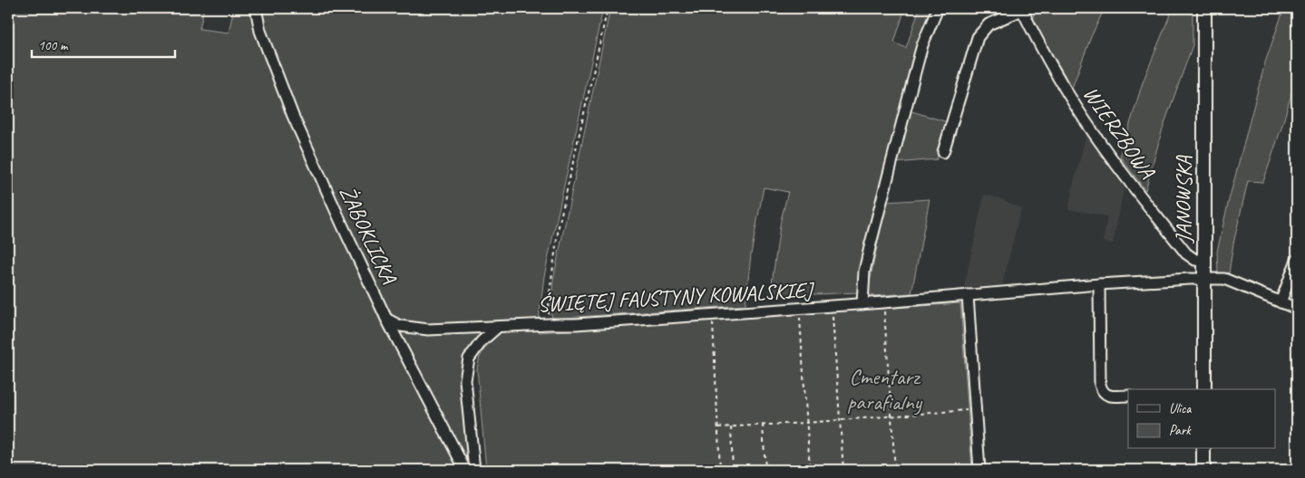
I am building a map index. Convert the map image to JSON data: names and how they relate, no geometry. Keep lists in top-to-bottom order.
{
  "streets": {
    "main road": ["JANOWSKA"],
    "street": ["WIERZBOWA", "ŻABOKLICKA", "ŚWIĘTEJ FAUSTYNY KOWALSKIEJ"]
  },
  "crossings": [
    ["WIERZBOWA", "JANOWSKA"],
    ["JANOWSKA", "ŚWIĘTEJ FAUSTYNY KOWALSKIEJ"],
    ["ŻABOKLICKA", "ŚWIĘTEJ FAUSTYNY KOWALSKIEJ"]
  ],
  "parks": ["Cmentarz parafialny"],
  "legend": ["Ulica", "Park"],
  "scale_bar": "100 m"
}
